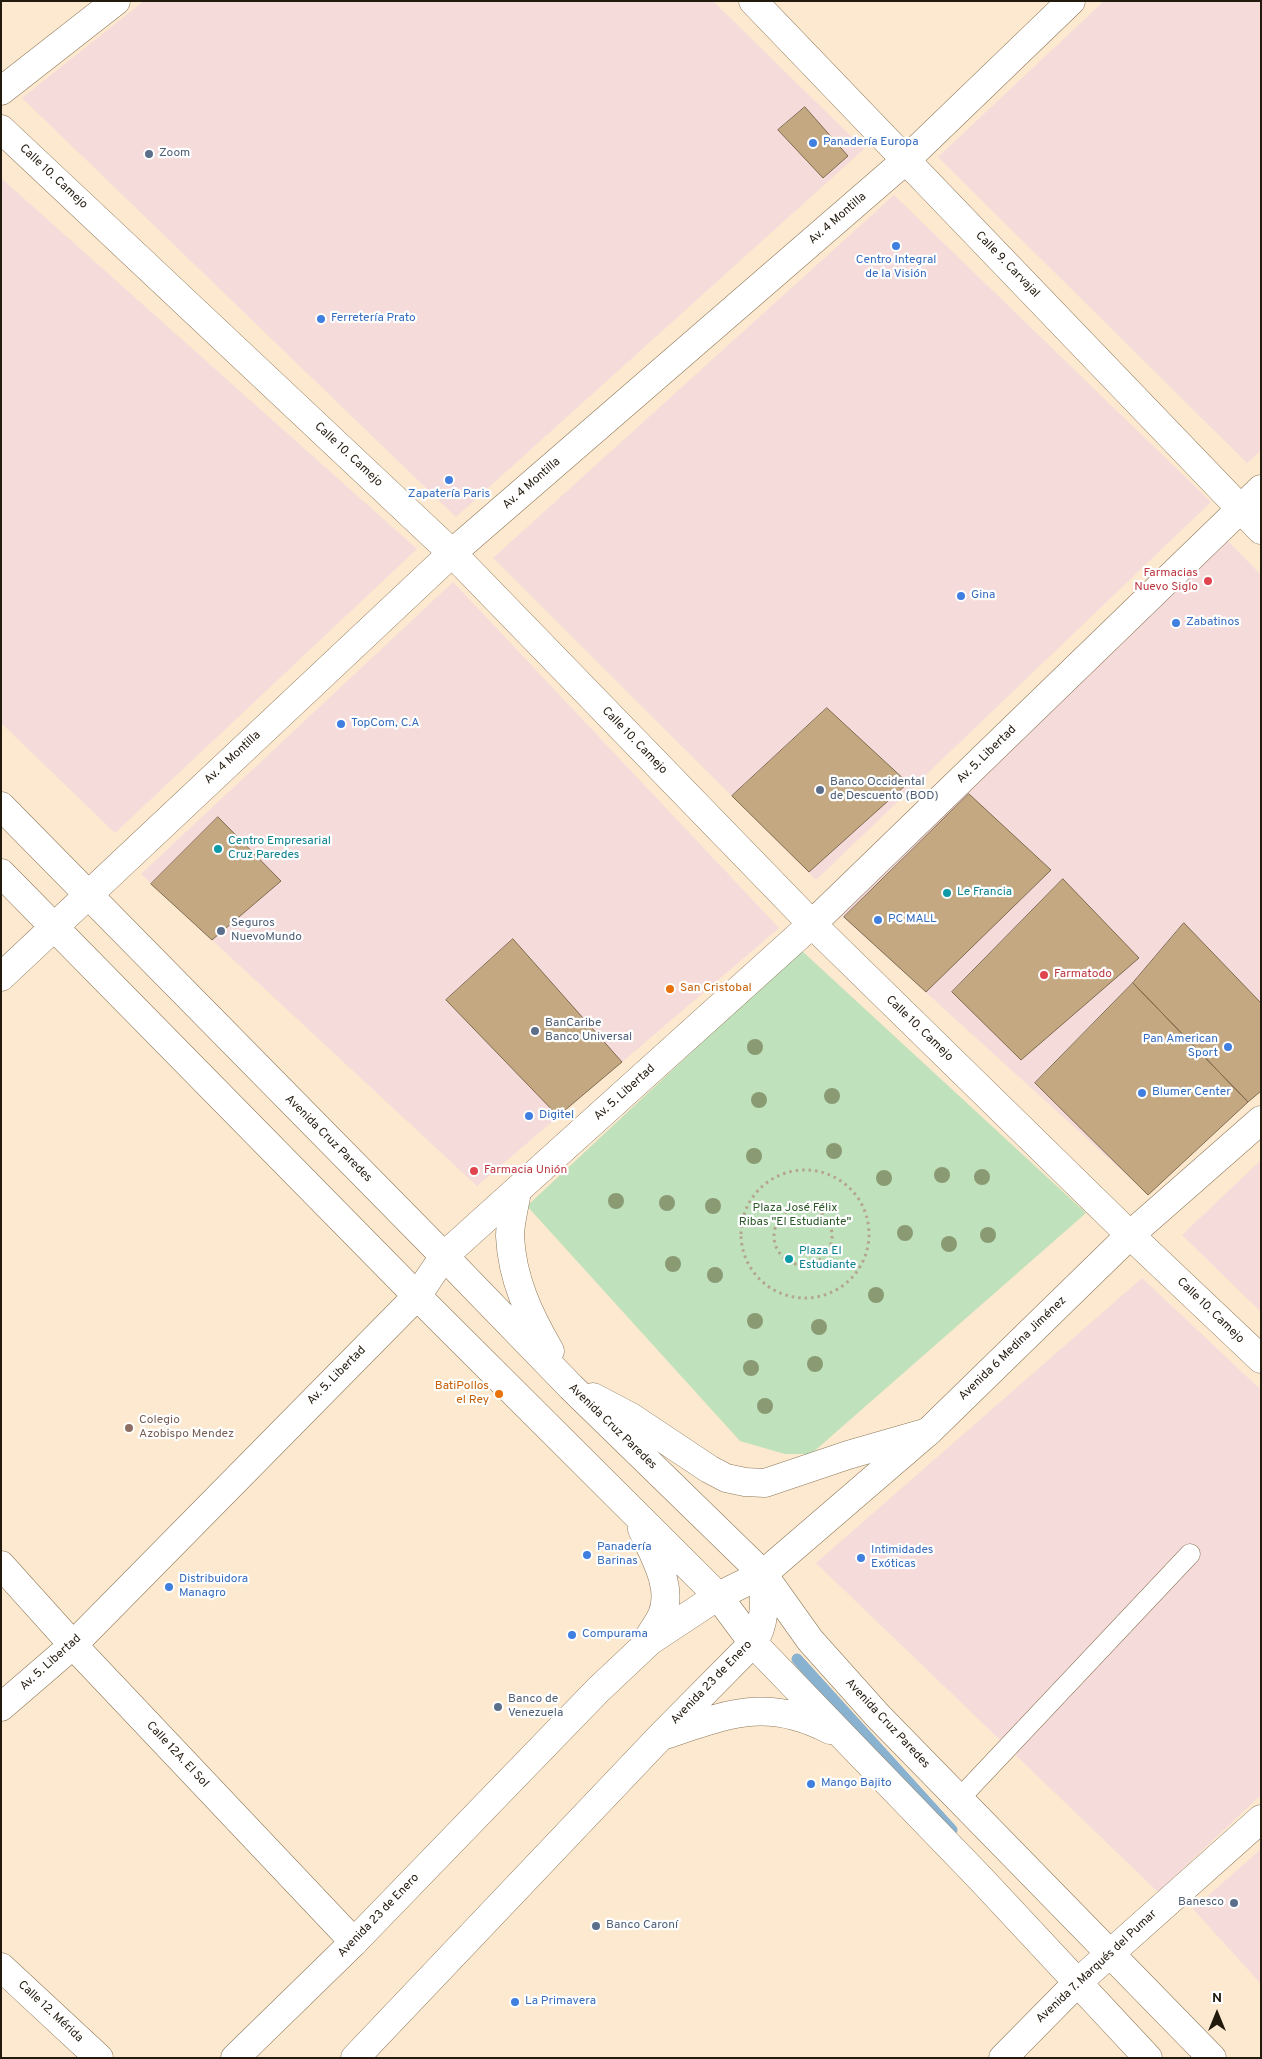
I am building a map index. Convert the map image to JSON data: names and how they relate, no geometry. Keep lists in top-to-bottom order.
{
  "streets": {
    "street": [
      "Calle 10. Camejo",
      "Av. 4 Montilla",
      "Calle 9. Carvajal",
      "Av. 5. Libertad",
      "Avenida Cruz Paredes",
      "Avenida 6 Medina Jiménez",
      "Avenida 23 de Enero",
      "Calle 12A. El Sol",
      "Avenida 7. Marqués del Pumar",
      "Calle 12. Mérida"
    ]
  },
  "crossings": [
    ["Calle 10. Camejo", "Av. 4 Montilla"],
    ["Calle 10. Camejo", "Av. 5. Libertad"],
    ["Calle 10. Camejo", "Avenida 6 Medina Jiménez"],
    ["Av. 4 Montilla", "Calle 9. Carvajal"],
    ["Av. 4 Montilla", "Avenida Cruz Paredes"],
    ["Calle 9. Carvajal", "Av. 5. Libertad"],
    ["Av. 5. Libertad", "Avenida Cruz Paredes"],
    ["Av. 5. Libertad", "Calle 12A. El Sol"],
    ["Avenida Cruz Paredes", "Avenida 6 Medina Jiménez"],
    ["Avenida Cruz Paredes", "Avenida 23 de Enero"],
    ["Avenida Cruz Paredes", "Avenida 7. Marqués del Pumar"],
    ["Avenida 6 Medina Jiménez", "Avenida 23 de Enero"],
    ["Avenida 23 de Enero", "Calle 12A. El Sol"]
  ],
  "parks": ["Plaza José Félix Ribas \"El Estudiante\""],
  "places": [
    "Panadería Europa",
    "Zoom",
    "Centro Integral de la Visión",
    "Ferretería Prato",
    "Zapatería Paris",
    "Farmacias Nuevo Siglo",
    "Gina",
    "Zabatinos",
    "TopCom, C.A",
    "Banco Occidental de Descuento (BOD)",
    "Centro Empresarial Cruz Paredes",
    "Le Francia",
    "PC MALL",
    "Seguros NuevoMundo",
    "Farmatodo",
    "San Cristobal",
    "BanCaribe Banco Universal",
    "Pan American Sport",
    "Blumer Center",
    "Digitel",
    "Farmacia Unión",
    "Plaza El Estudiante",
    "BatiPollos el Rey",
    "Colegio Azobispo Mendez",
    "Panadería Barinas",
    "Intimidades Exóticas",
    "Distribuidora Managro",
    "Compurama",
    "Banco de Venezuela",
    "Mango Bajito",
    "Banesco",
    "Banco Caroní",
    "La Primavera"
  ],
  "north": "top"
}
